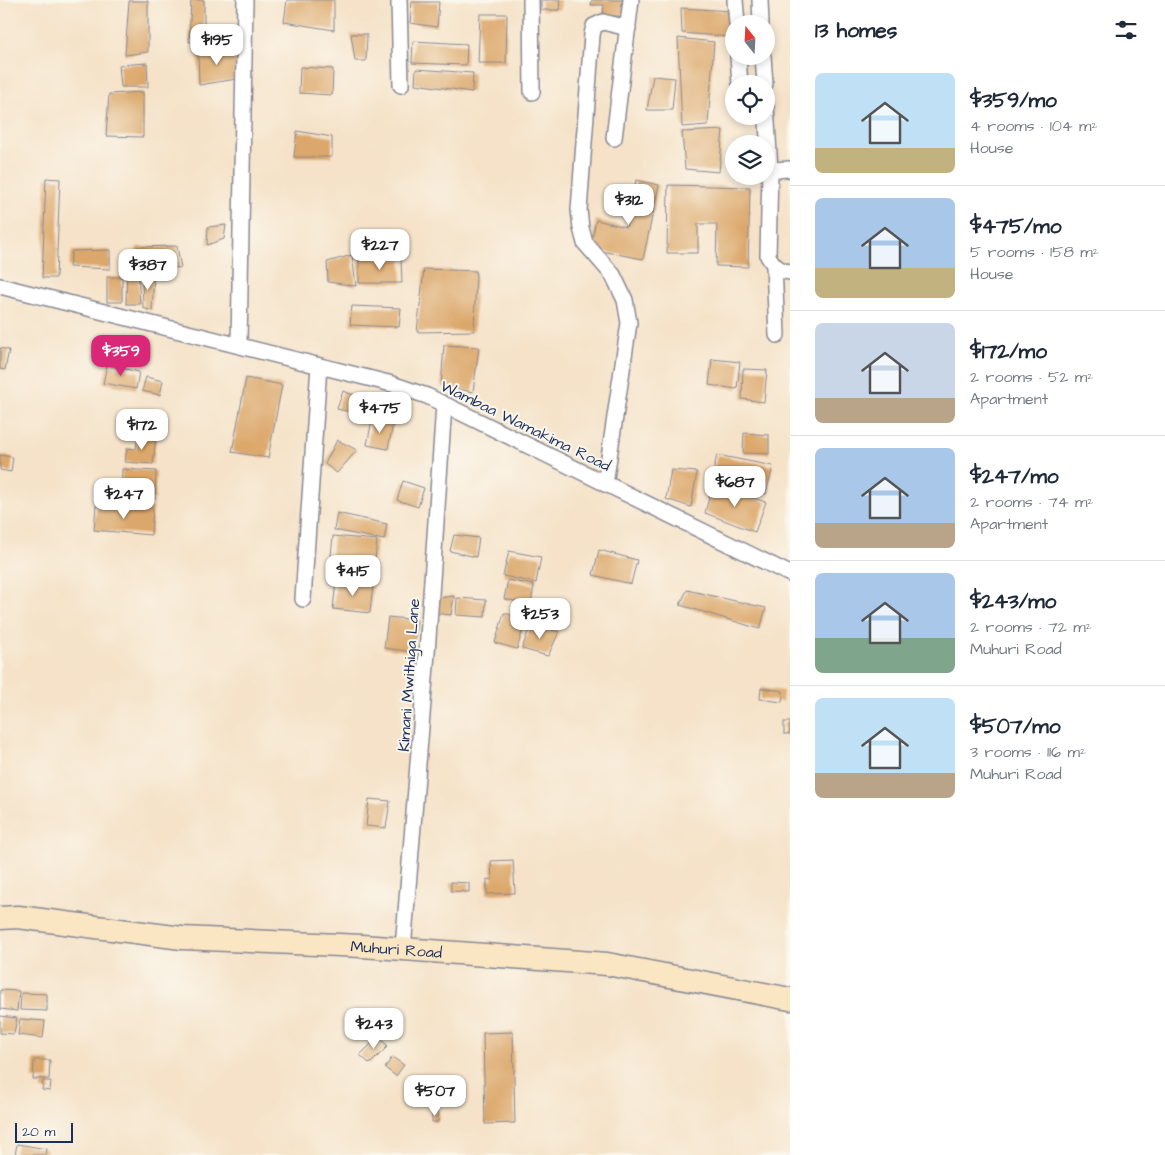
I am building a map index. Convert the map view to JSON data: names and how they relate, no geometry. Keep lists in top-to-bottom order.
{
  "streets": {
    "main road": ["Muhuri Road"],
    "street": ["Wambaa Wamakima Road", "Kimani Mwithiga Lane"]
  },
  "crossings": [
    ["Wambaa Wamakima Road", "Kimani Mwithiga Lane"],
    ["Kimani Mwithiga Lane", "Muhuri Road"]
  ],
  "scale_bar": "20 m",
  "north": "top",
  "page": {
    "heading": "13 homes",
    "price": [
      "$195",
      "$312",
      "$227",
      "$387",
      "$359",
      "$475",
      "$172",
      "$687",
      "$247",
      "$415",
      "$253",
      "$243",
      "$507"
    ],
    "list": [
      {
        "name": "$359/mo",
        "note": "4 rooms · 104 m² · House"
      },
      {
        "name": "$475/mo",
        "note": "5 rooms · 158 m² · House"
      },
      {
        "name": "$172/mo",
        "note": "2 rooms · 52 m² · Apartment"
      },
      {
        "name": "$247/mo",
        "note": "2 rooms · 74 m² · Apartment"
      },
      {
        "name": "$243/mo",
        "note": "2 rooms · 72 m² · Muhuri Road"
      },
      {
        "name": "$507/mo",
        "note": "3 rooms · 116 m² · Muhuri Road"
      }
    ],
    "scale": "20 m"
  }
}
